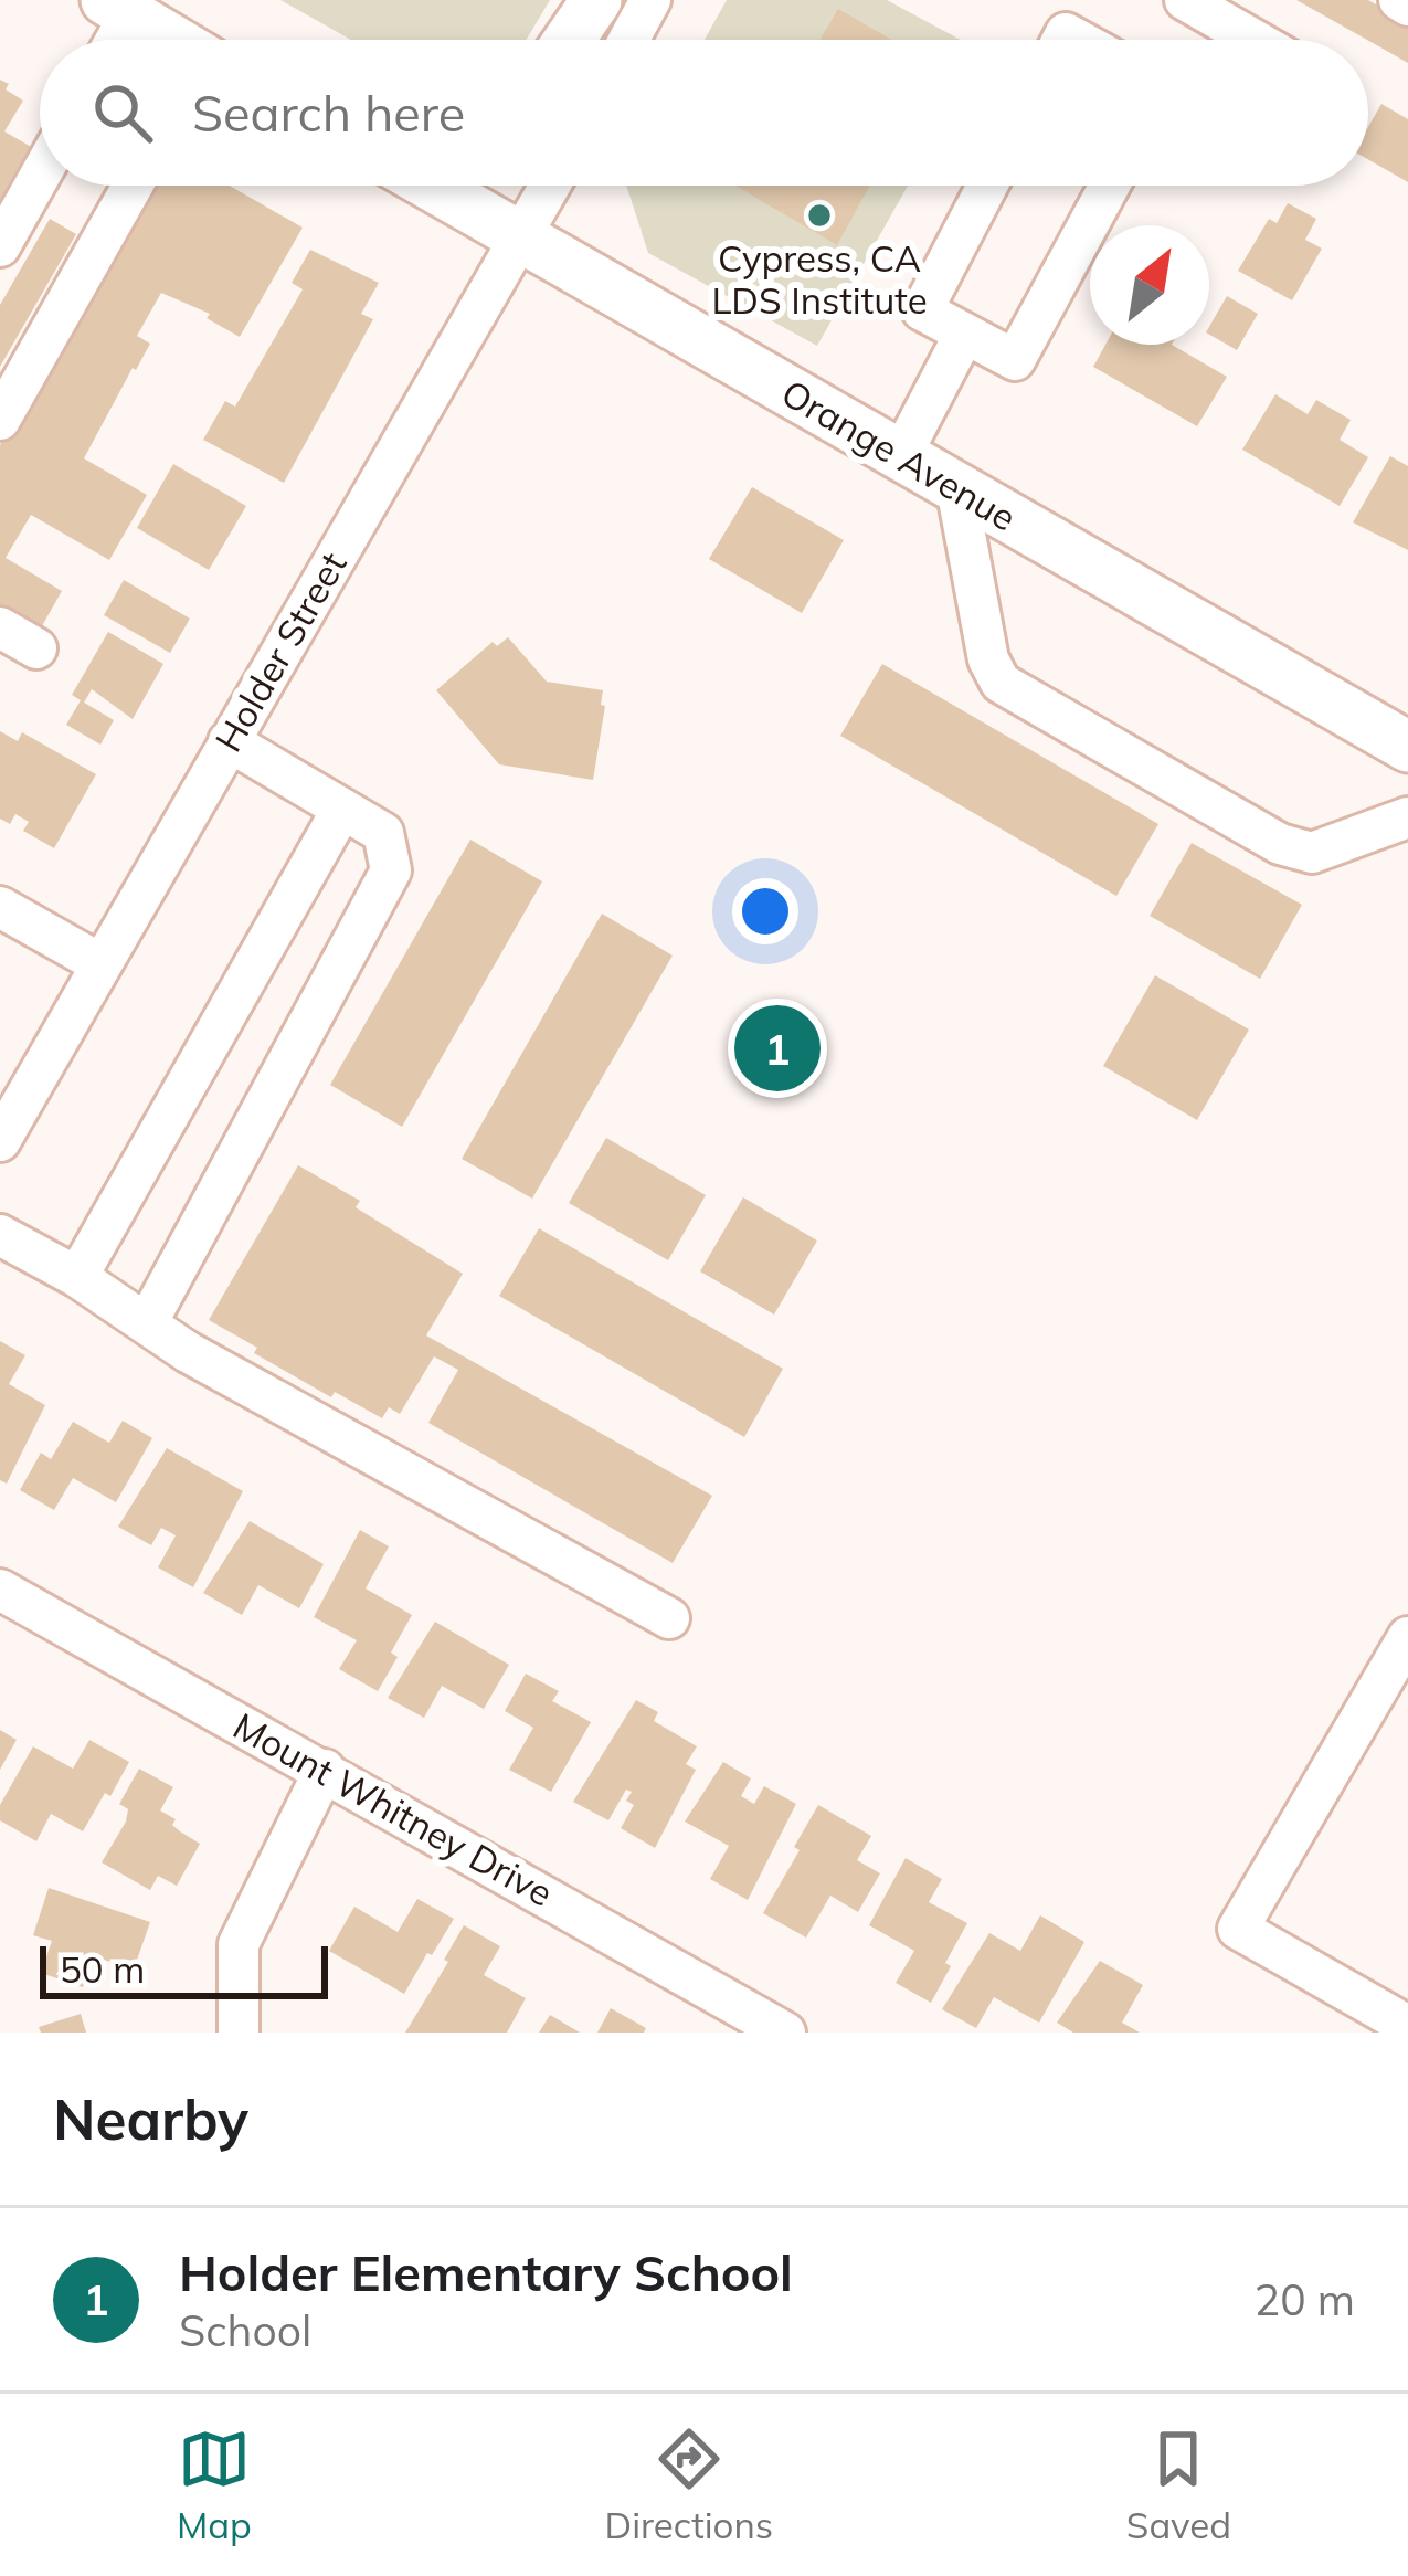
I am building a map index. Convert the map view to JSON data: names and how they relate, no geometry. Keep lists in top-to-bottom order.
{
  "streets": {
    "main road": ["Orange Avenue"],
    "street": ["Holder Street", "Mount Whitney Drive"]
  },
  "crossings": [
    ["Orange Avenue", "Holder Street"]
  ],
  "places": ["Cypress, CA LDS Institute"],
  "scale_bar": "50 m",
  "north": "top right",
  "page": {
    "search": "Search here",
    "pins": "1",
    "scale": "50 m",
    "heading": "Nearby",
    "list": [
      {
        "mark": "1",
        "name": "Holder Elementary School",
        "note": "School",
        "value": "20 m"
      }
    ],
    "nav": ["Map", "Directions", "Saved"]
  }
}
